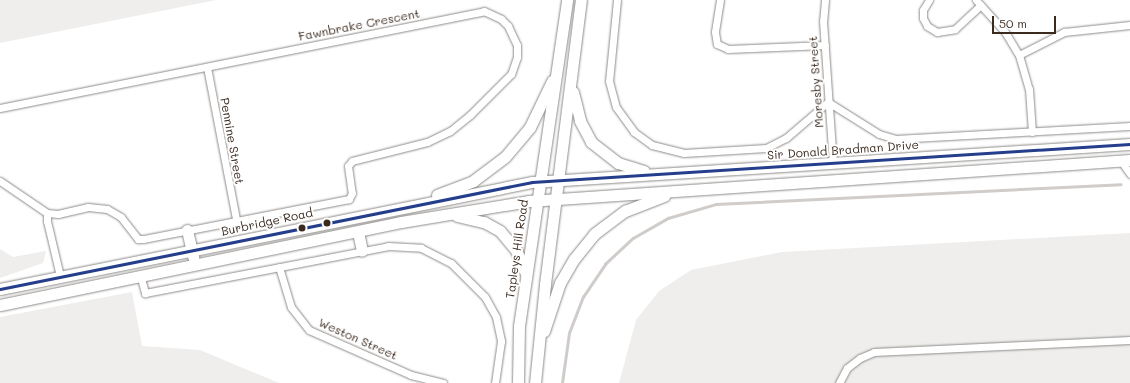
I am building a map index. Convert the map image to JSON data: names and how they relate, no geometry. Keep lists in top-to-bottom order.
{
  "streets": {
    "main road": ["Sir Donald Bradman Drive", "Burbridge Road", "Tapleys Hill Road"],
    "street": [
      "Fawnbrake Crescent",
      "Moresby Street",
      "Pennine Street",
      "Weston Street"
    ]
  },
  "crossings": [
    ["Fawnbrake Crescent", "Pennine Street"],
    ["Moresby Street", "Sir Donald Bradman Drive"],
    ["Sir Donald Bradman Drive", "Burbridge Road"],
    ["Sir Donald Bradman Drive", "Tapleys Hill Road"],
    ["Burbridge Road", "Tapleys Hill Road"]
  ],
  "scale_bar": "50 m"
}
